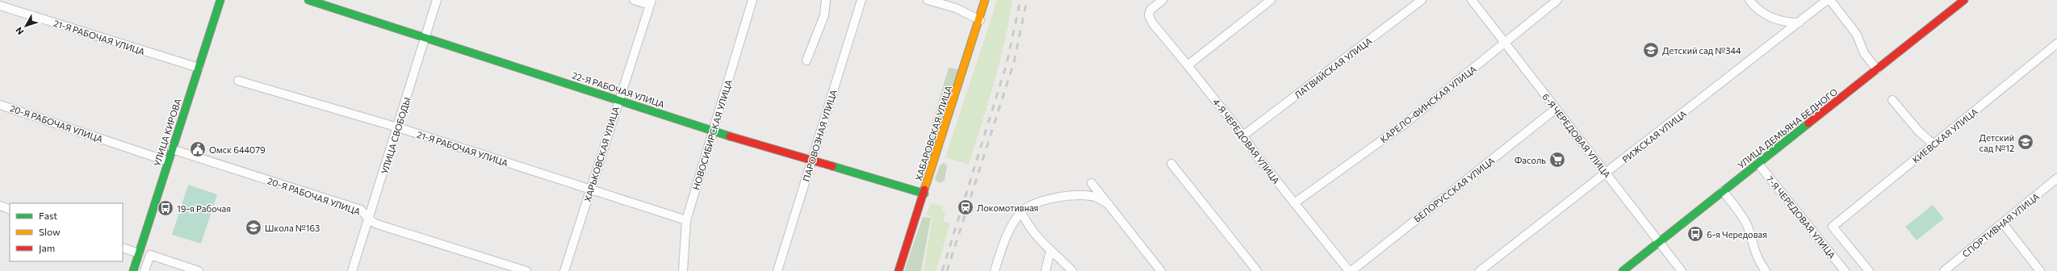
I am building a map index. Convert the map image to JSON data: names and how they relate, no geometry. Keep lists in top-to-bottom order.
{
  "streets": {
    "main road": [
      "22-Я РАБОЧАЯ УЛИЦА",
      "УЛИЦА ДЕМЬЯНА БЕДНОГО",
      "УЛИЦА КИРОВА",
      "ХАБАРОВСКАЯ УЛИЦА"
    ],
    "street": [
      "21-Я РАБОЧАЯ УЛИЦА",
      "ЛАТВИЙСКАЯ УЛИЦА",
      "КАРЕЛО-ФИНСКАЯ УЛИЦА",
      "20-Я РАБОЧАЯ УЛИЦА",
      "НОВОСИБИРСКАЯ УЛИЦА",
      "УЛИЦА СВОБОДЫ",
      "ПАРОВОЗНАЯ УЛИЦА",
      "6-Я ЧЕРЕДОВАЯ УЛИЦА",
      "КИЕВСКАЯ УЛИЦА",
      "РИЖСКАЯ УЛИЦА",
      "4-Я ЧЕРЕДОВАЯ УЛИЦА",
      "ХАРЬКОВСКАЯ УЛИЦА",
      "БЕЛОРУССКАЯ УЛИЦА",
      "7-Я ЧЕРЕДОВАЯ УЛИЦА",
      "СПОРТИВНАЯ УЛИЦА"
    ]
  },
  "crossings": [
    ["21-Я РАБОЧАЯ УЛИЦА", "УЛИЦА КИРОВА"],
    ["21-Я РАБОЧАЯ УЛИЦА", "НОВОСИБИРСКАЯ УЛИЦА"],
    ["21-Я РАБОЧАЯ УЛИЦА", "УЛИЦА СВОБОДЫ"],
    ["21-Я РАБОЧАЯ УЛИЦА", "ХАРЬКОВСКАЯ УЛИЦА"],
    ["ЛАТВИЙСКАЯ УЛИЦА", "4-Я ЧЕРЕДОВАЯ УЛИЦА"],
    ["22-Я РАБОЧАЯ УЛИЦА", "ХАБАРОВСКАЯ УЛИЦА"],
    ["22-Я РАБОЧАЯ УЛИЦА", "НОВОСИБИРСКАЯ УЛИЦА"],
    ["22-Я РАБОЧАЯ УЛИЦА", "УЛИЦА СВОБОДЫ"],
    ["22-Я РАБОЧАЯ УЛИЦА", "ПАРОВОЗНАЯ УЛИЦА"],
    ["22-Я РАБОЧАЯ УЛИЦА", "ХАРЬКОВСКАЯ УЛИЦА"],
    ["КАРЕЛО-ФИНСКАЯ УЛИЦА", "6-Я ЧЕРЕДОВАЯ УЛИЦА"],
    ["КАРЕЛО-ФИНСКАЯ УЛИЦА", "4-Я ЧЕРЕДОВАЯ УЛИЦА"],
    ["20-Я РАБОЧАЯ УЛИЦА", "УЛИЦА КИРОВА"],
    ["20-Я РАБОЧАЯ УЛИЦА", "УЛИЦА СВОБОДЫ"],
    ["УЛИЦА ДЕМЬЯНА БЕДНОГО", "6-Я ЧЕРЕДОВАЯ УЛИЦА"],
    ["УЛИЦА ДЕМЬЯНА БЕДНОГО", "7-Я ЧЕРЕДОВАЯ УЛИЦА"],
    ["6-Я ЧЕРЕДОВАЯ УЛИЦА", "РИЖСКАЯ УЛИЦА"],
    ["6-Я ЧЕРЕДОВАЯ УЛИЦА", "БЕЛОРУССКАЯ УЛИЦА"],
    ["4-Я ЧЕРЕДОВАЯ УЛИЦА", "БЕЛОРУССКАЯ УЛИЦА"]
  ],
  "places": {
    "school or university": ["Детский сад №344", "Детский сад №12", "Школа №163"],
    "public building": ["Омск 644079"],
    "supermarket": ["Фасоль"],
    "station": ["Локомотивная"],
    "bus stop": ["19-я Рабочая", "6-я Чередовая"]
  },
  "legend": ["Fast", "Slow", "Jam"],
  "north": "bottom left"
}
